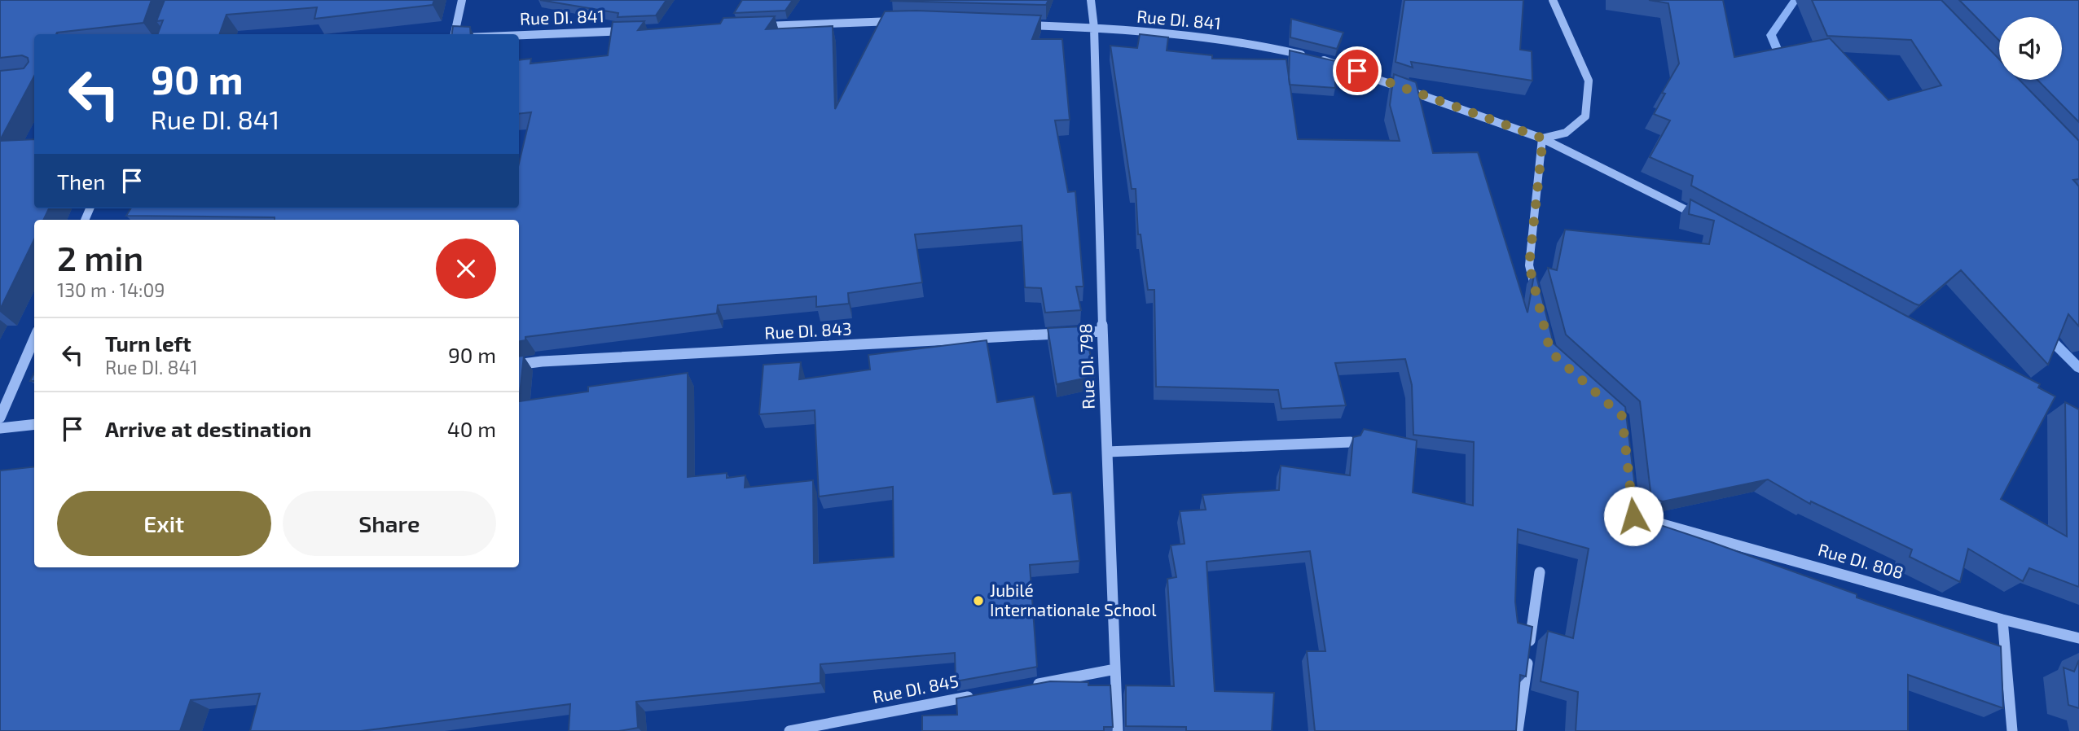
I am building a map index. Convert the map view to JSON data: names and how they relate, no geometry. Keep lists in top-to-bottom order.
{
  "streets": {
    "street": [
      "Rue DI. 841",
      "Rue DI. 843",
      "Rue DI. 798",
      "Rue DI. 808",
      "Rue DI. 845"
    ]
  },
  "crossings": [
    ["Rue DI. 841", "Rue DI. 798"],
    ["Rue DI. 843", "Rue DI. 798"]
  ],
  "places": ["Jubilé Internationale School"],
  "page": {
    "turn": ["90 m", "Rue DI. 841"],
    "then": "Then",
    "heading": ["2 min", "130 m · 14:09"],
    "list": [
      {
        "name": "Turn left",
        "note": "Rue DI. 841",
        "value": "90 m"
      },
      {
        "name": "Arrive at destination",
        "value": "40 m"
      }
    ],
    "buttons": ["Exit", "Share"]
  }
}
